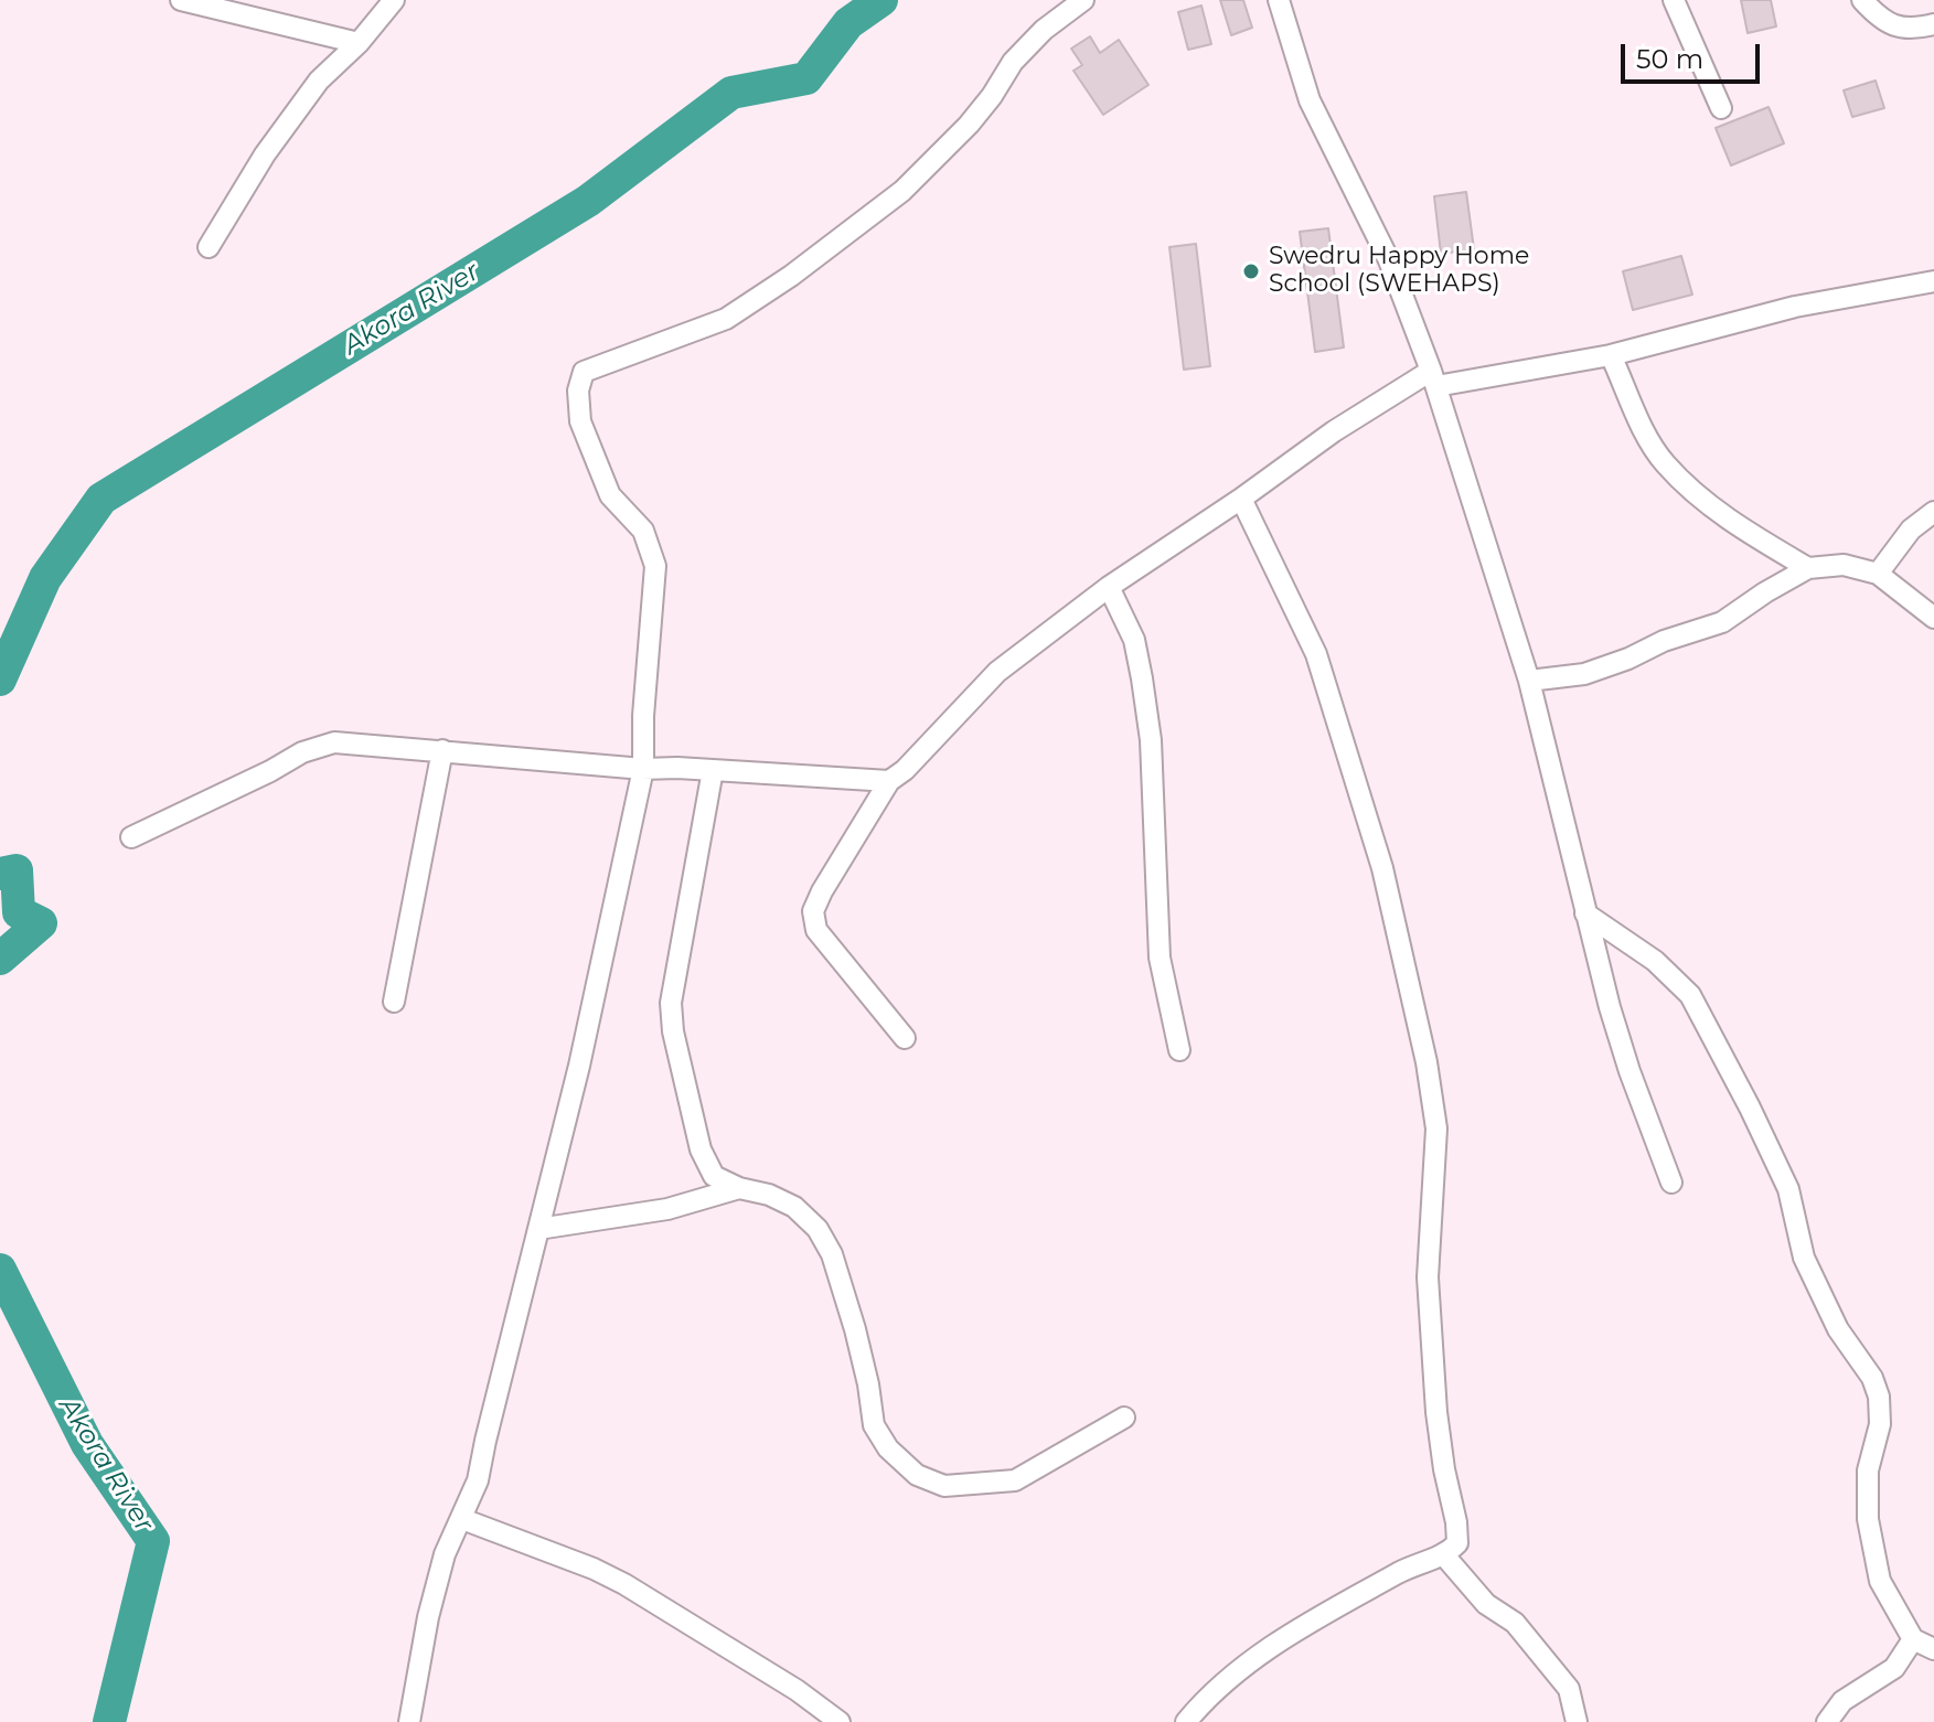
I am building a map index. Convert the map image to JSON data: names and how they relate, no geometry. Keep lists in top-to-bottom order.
{
  "water": ["Akora River"],
  "places": ["Swedru Happy Home School (SWEHAPS)"],
  "scale_bar": "50 m"
}
